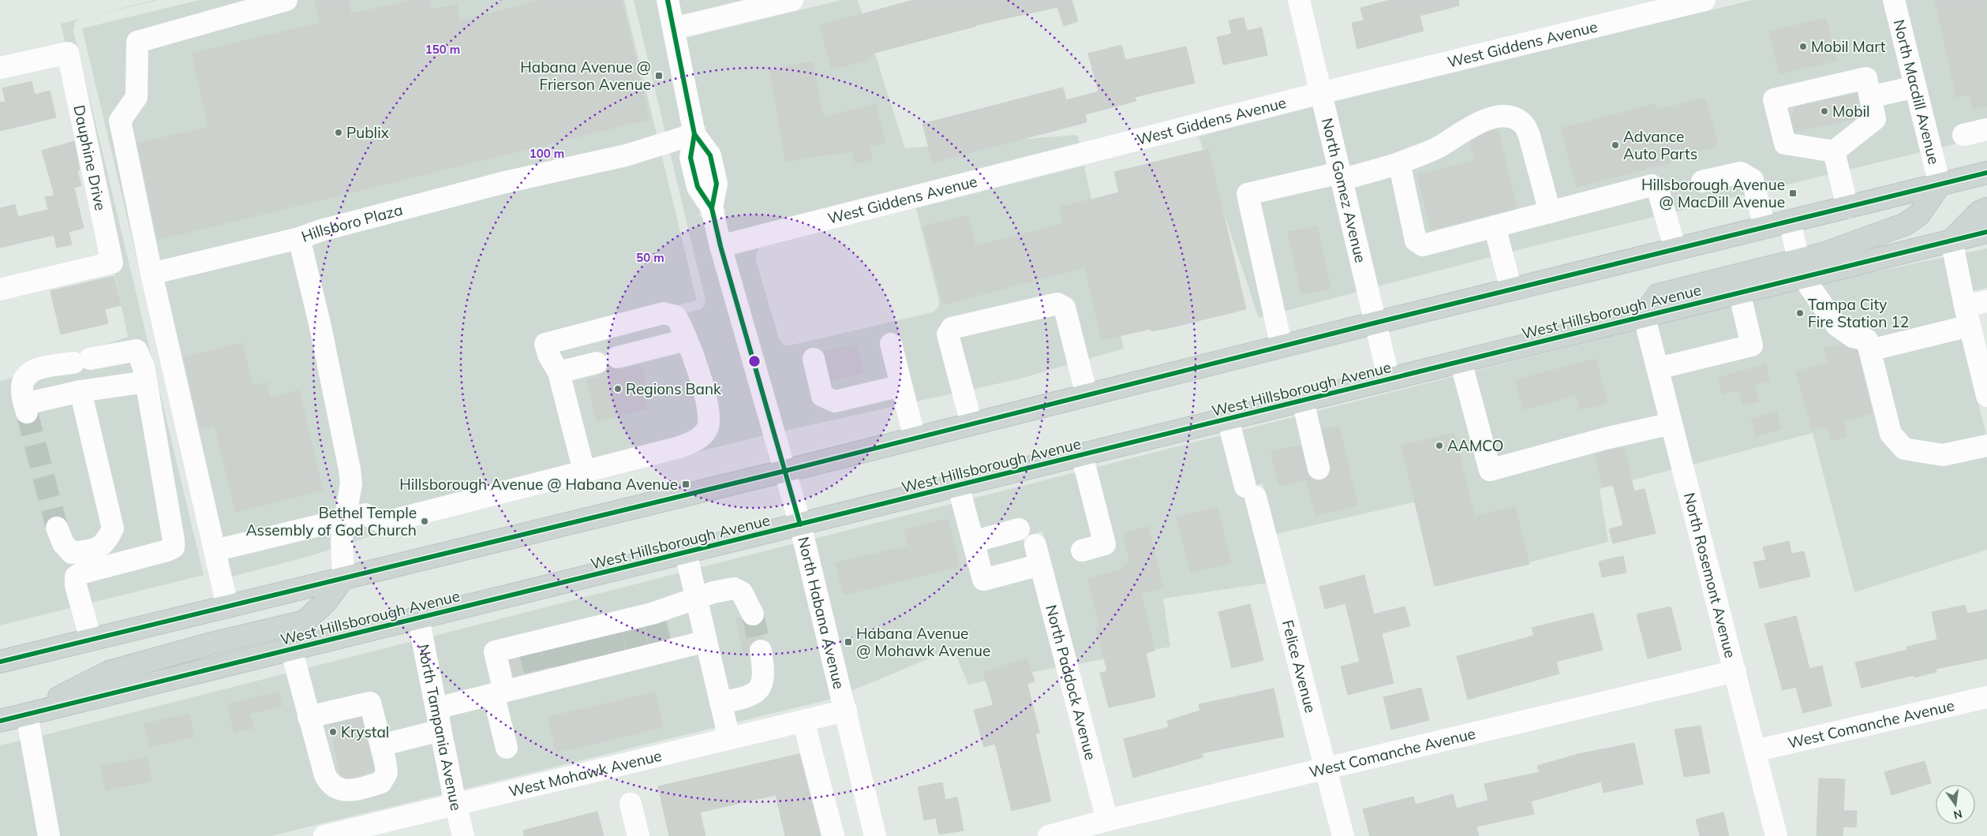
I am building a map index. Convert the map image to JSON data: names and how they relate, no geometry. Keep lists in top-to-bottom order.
{
  "streets": {
    "main road": ["West Hillsborough Avenue"],
    "street": [
      "West Giddens Avenue",
      "North Macdill Avenue",
      "Dauphine Drive",
      "North Gomez Avenue",
      "Hillsboro Plaza",
      "North Rosemont Avenue",
      "North Habana Avenue",
      "Felice Avenue",
      "North Paddock Avenue",
      "West Comanche Avenue",
      "North Tampania Avenue",
      "West Mohawk Avenue"
    ]
  },
  "crossings": [
    ["West Giddens Avenue", "North Gomez Avenue"],
    ["West Giddens Avenue", "North Habana Avenue"],
    ["North Gomez Avenue", "West Hillsborough Avenue"],
    ["Hillsboro Plaza", "North Habana Avenue"],
    ["West Hillsborough Avenue", "North Rosemont Avenue"],
    ["West Hillsborough Avenue", "North Habana Avenue"],
    ["West Hillsborough Avenue", "Felice Avenue"],
    ["West Hillsborough Avenue", "North Tampania Avenue"],
    ["North Rosemont Avenue", "West Comanche Avenue"],
    ["North Habana Avenue", "West Mohawk Avenue"],
    ["Felice Avenue", "West Comanche Avenue"],
    ["North Paddock Avenue", "West Comanche Avenue"],
    ["North Tampania Avenue", "West Mohawk Avenue"]
  ],
  "places": {
    "other": [
      "Mobil Mart",
      "Mobil",
      "Publix",
      "Advance Auto Parts",
      "Tampa City Fire Station 12",
      "Regions Bank",
      "AAMCO",
      "Bethel Temple Assembly of God Church",
      "Krystal"
    ],
    "transit": [
      "Habana Avenue @ Frierson Avenue",
      "Hillsborough Avenue @ MacDill Avenue",
      "Hillsborough Avenue @ Habana Avenue",
      "Habana Avenue @ Mohawk Avenue"
    ]
  },
  "north": "bottom",
  "rings": ["150 m", "100 m", "50 m"]
}
